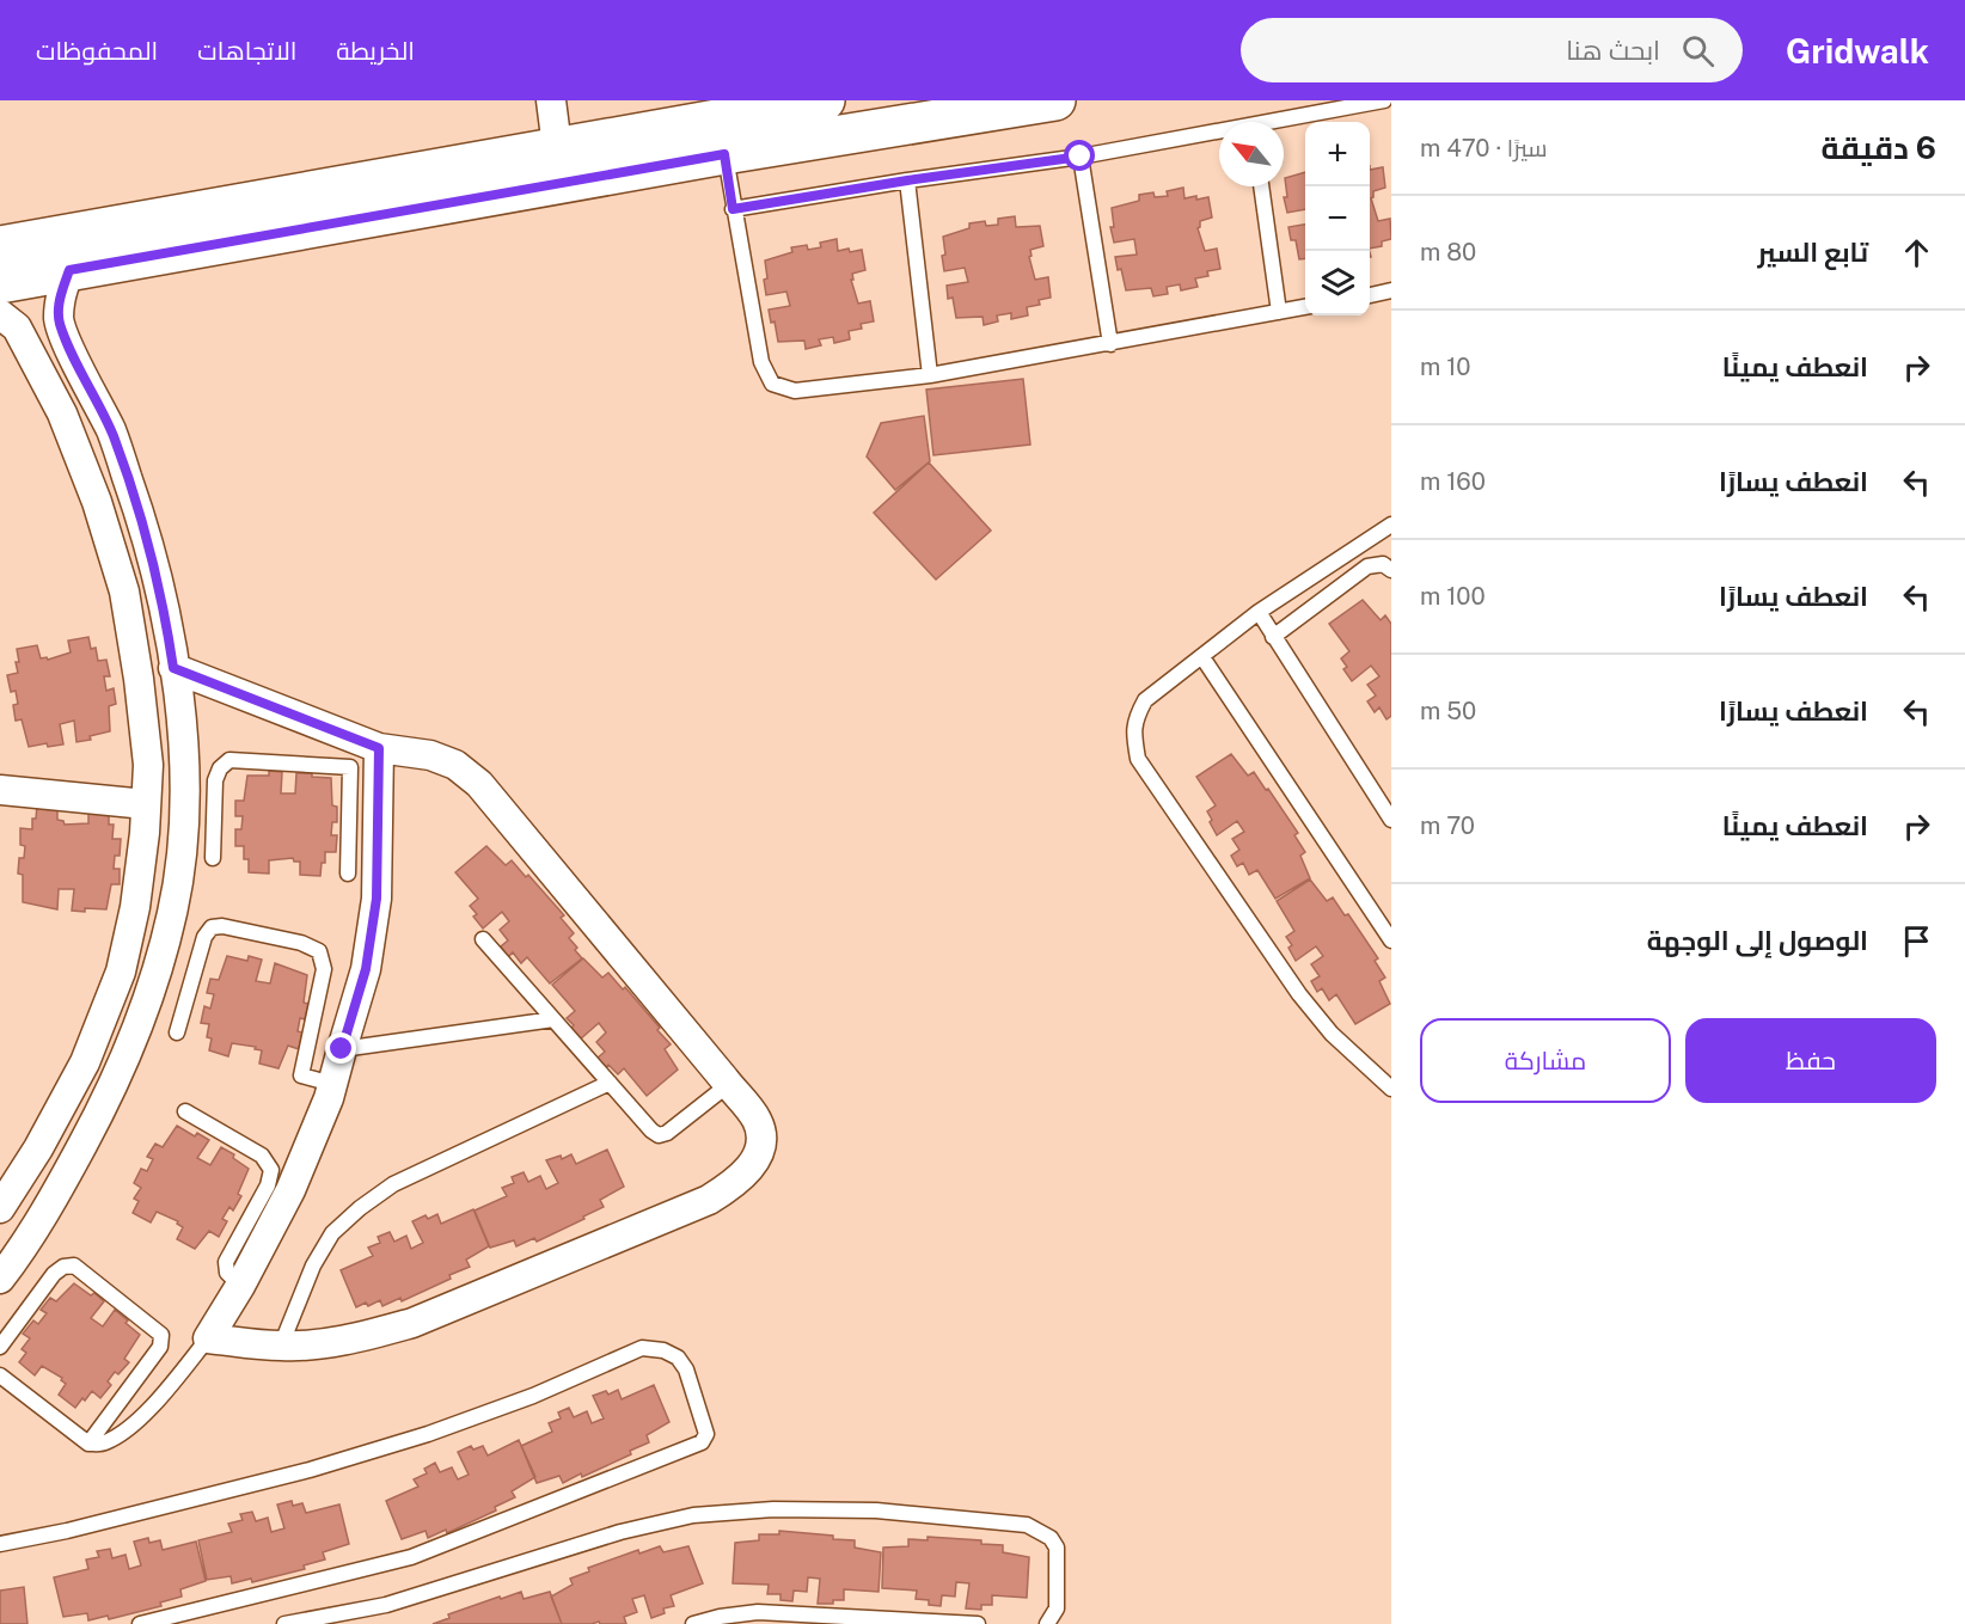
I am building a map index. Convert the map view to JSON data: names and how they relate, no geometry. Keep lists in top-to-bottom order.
{
  "north": "top left",
  "page": {
    "header": "Gridwalk",
    "search": "ابحث هنا",
    "nav": ["الخريطة", "الاتجاهات", "المحفوظات"],
    "heading": ["6 دقيقة", "سيرًا · 470 m"],
    "map_buttons": ["+", "−"],
    "list": [
      ["تابع السير", "80 m"],
      ["انعطف يمينًا", "10 m"],
      ["انعطف يسارًا", "160 m"],
      ["انعطف يسارًا", "100 m"],
      ["انعطف يسارًا", "50 m"],
      ["انعطف يمينًا", "70 m"],
      "الوصول إلى الوجهة"
    ],
    "buttons": ["حفظ", "مشاركة"]
  }
}
